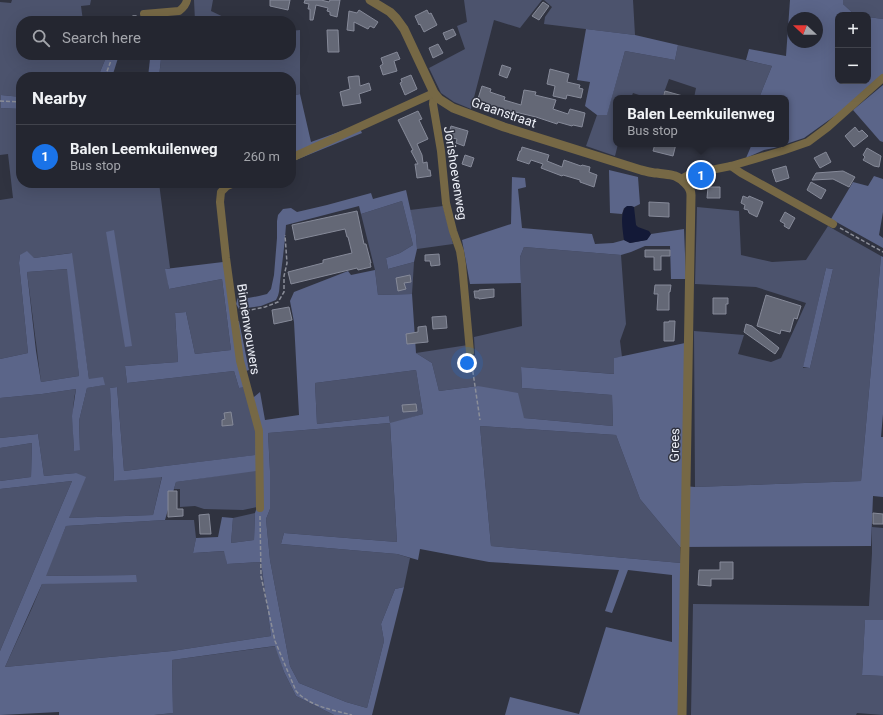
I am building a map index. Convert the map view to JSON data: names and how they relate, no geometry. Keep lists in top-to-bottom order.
{
  "streets": {
    "street": [
      "Graanstraat",
      "Jorishoevenweg",
      "Binnenwouwers",
      "Grees"
    ]
  },
  "crossings": [
    ["Graanstraat", "Jorishoevenweg"],
    ["Graanstraat", "Grees"]
  ],
  "north": "left",
  "page": {
    "map_buttons": ["+", "−"],
    "search": "Search here",
    "heading": "Nearby",
    "popup": ["Balen Leemkuilenweg", "Bus stop"],
    "list": [
      {
        "mark": "1",
        "name": "Balen Leemkuilenweg",
        "note": "Bus stop",
        "value": "260 m"
      }
    ],
    "pins": "1"
  }
}
